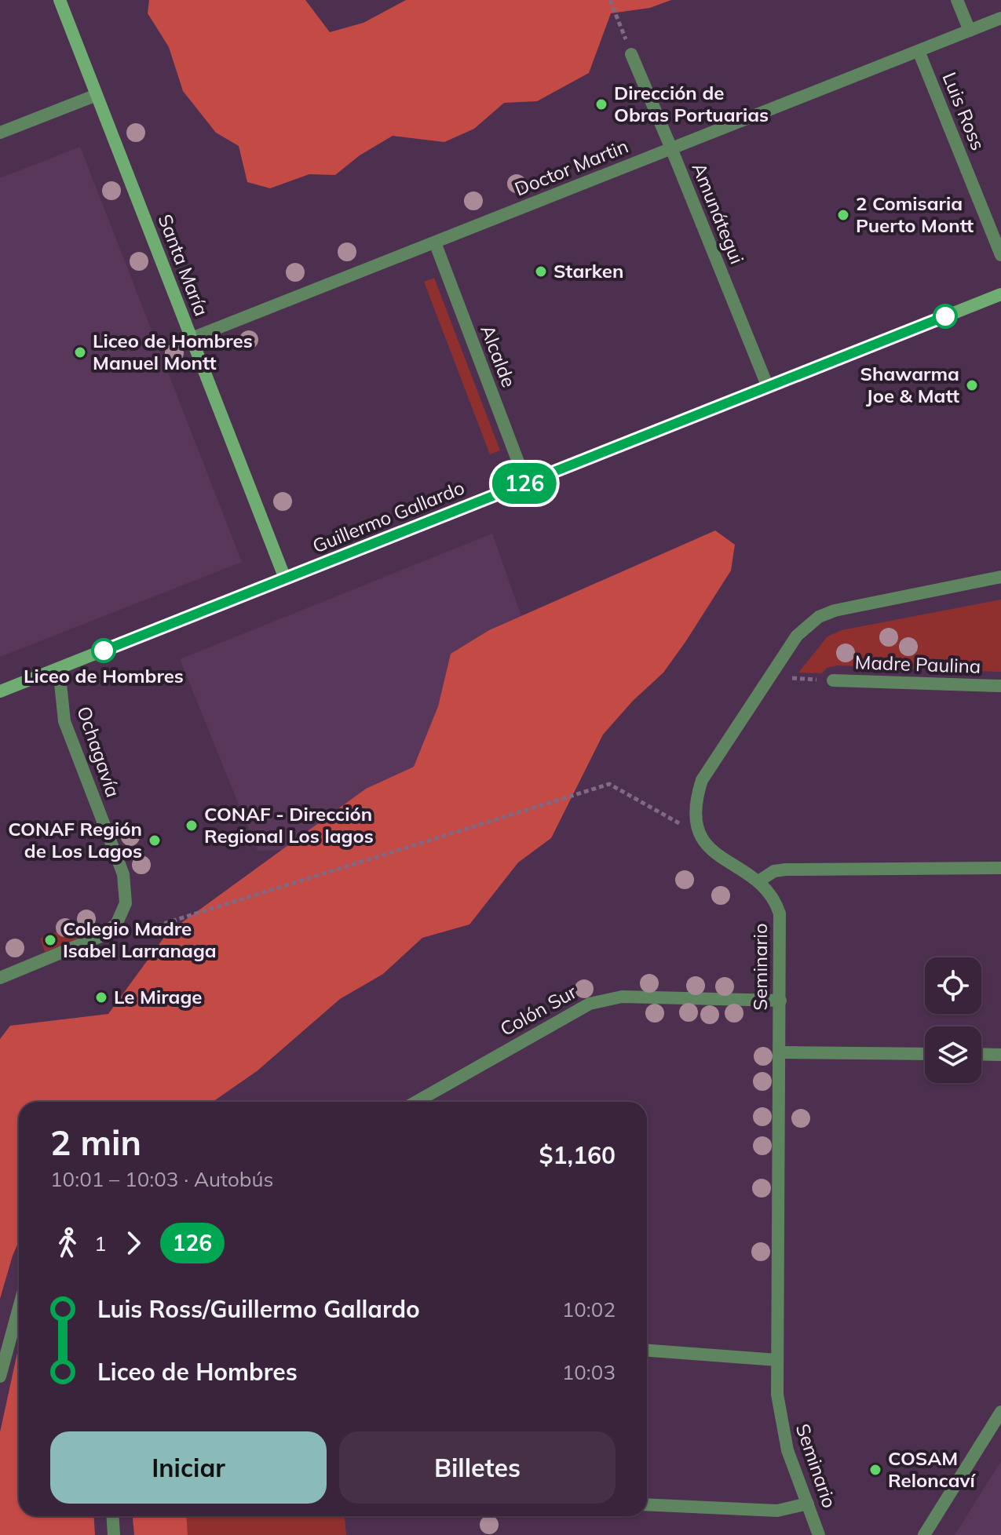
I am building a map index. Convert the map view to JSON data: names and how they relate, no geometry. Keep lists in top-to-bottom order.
{
  "streets": {
    "main road": ["Santa María", "Guillermo Gallardo"],
    "street": [
      "Luis Ross",
      "Doctor Martin",
      "Amunátegui",
      "Alcalde",
      "Madre Paulina",
      "Ochagavía",
      "Seminario",
      "Colón Sur"
    ]
  },
  "crossings": [
    ["Luis Ross", "Doctor Martin"],
    ["Doctor Martin", "Amunátegui"],
    ["Doctor Martin", "Santa María"],
    ["Doctor Martin", "Alcalde"],
    ["Amunátegui", "Guillermo Gallardo"],
    ["Santa María", "Guillermo Gallardo"],
    ["Alcalde", "Guillermo Gallardo"],
    ["Guillermo Gallardo", "Ochagavía"],
    ["Seminario", "Colón Sur"]
  ],
  "places": [
    "Dirección de Obras Portuarias",
    "2 Comisaria Puerto Montt",
    "Starken",
    "Liceo de Hombres Manuel Montt",
    "Shawarma Joe & Matt",
    "Liceo de Hombres",
    "CONAF - Dirección Regional Los lagos",
    "CONAF Región de Los Lagos",
    "Colegio Madre Isabel Larranaga",
    "Le Mirage",
    "COSAM Reloncaví"
  ],
  "lines": ["bus line 126"],
  "page": {
    "on_map": "126",
    "heading": ["2 min", "10:01 – 10:03 · Autobús", "$1,160"],
    "legs": ["1", "126"],
    "list": [
      {
        "name": "Luis Ross/Guillermo Gallardo",
        "value": "10:02"
      },
      {
        "name": "Liceo de Hombres",
        "value": "10:03"
      }
    ],
    "buttons": ["Iniciar", "Billetes"]
  }
}
